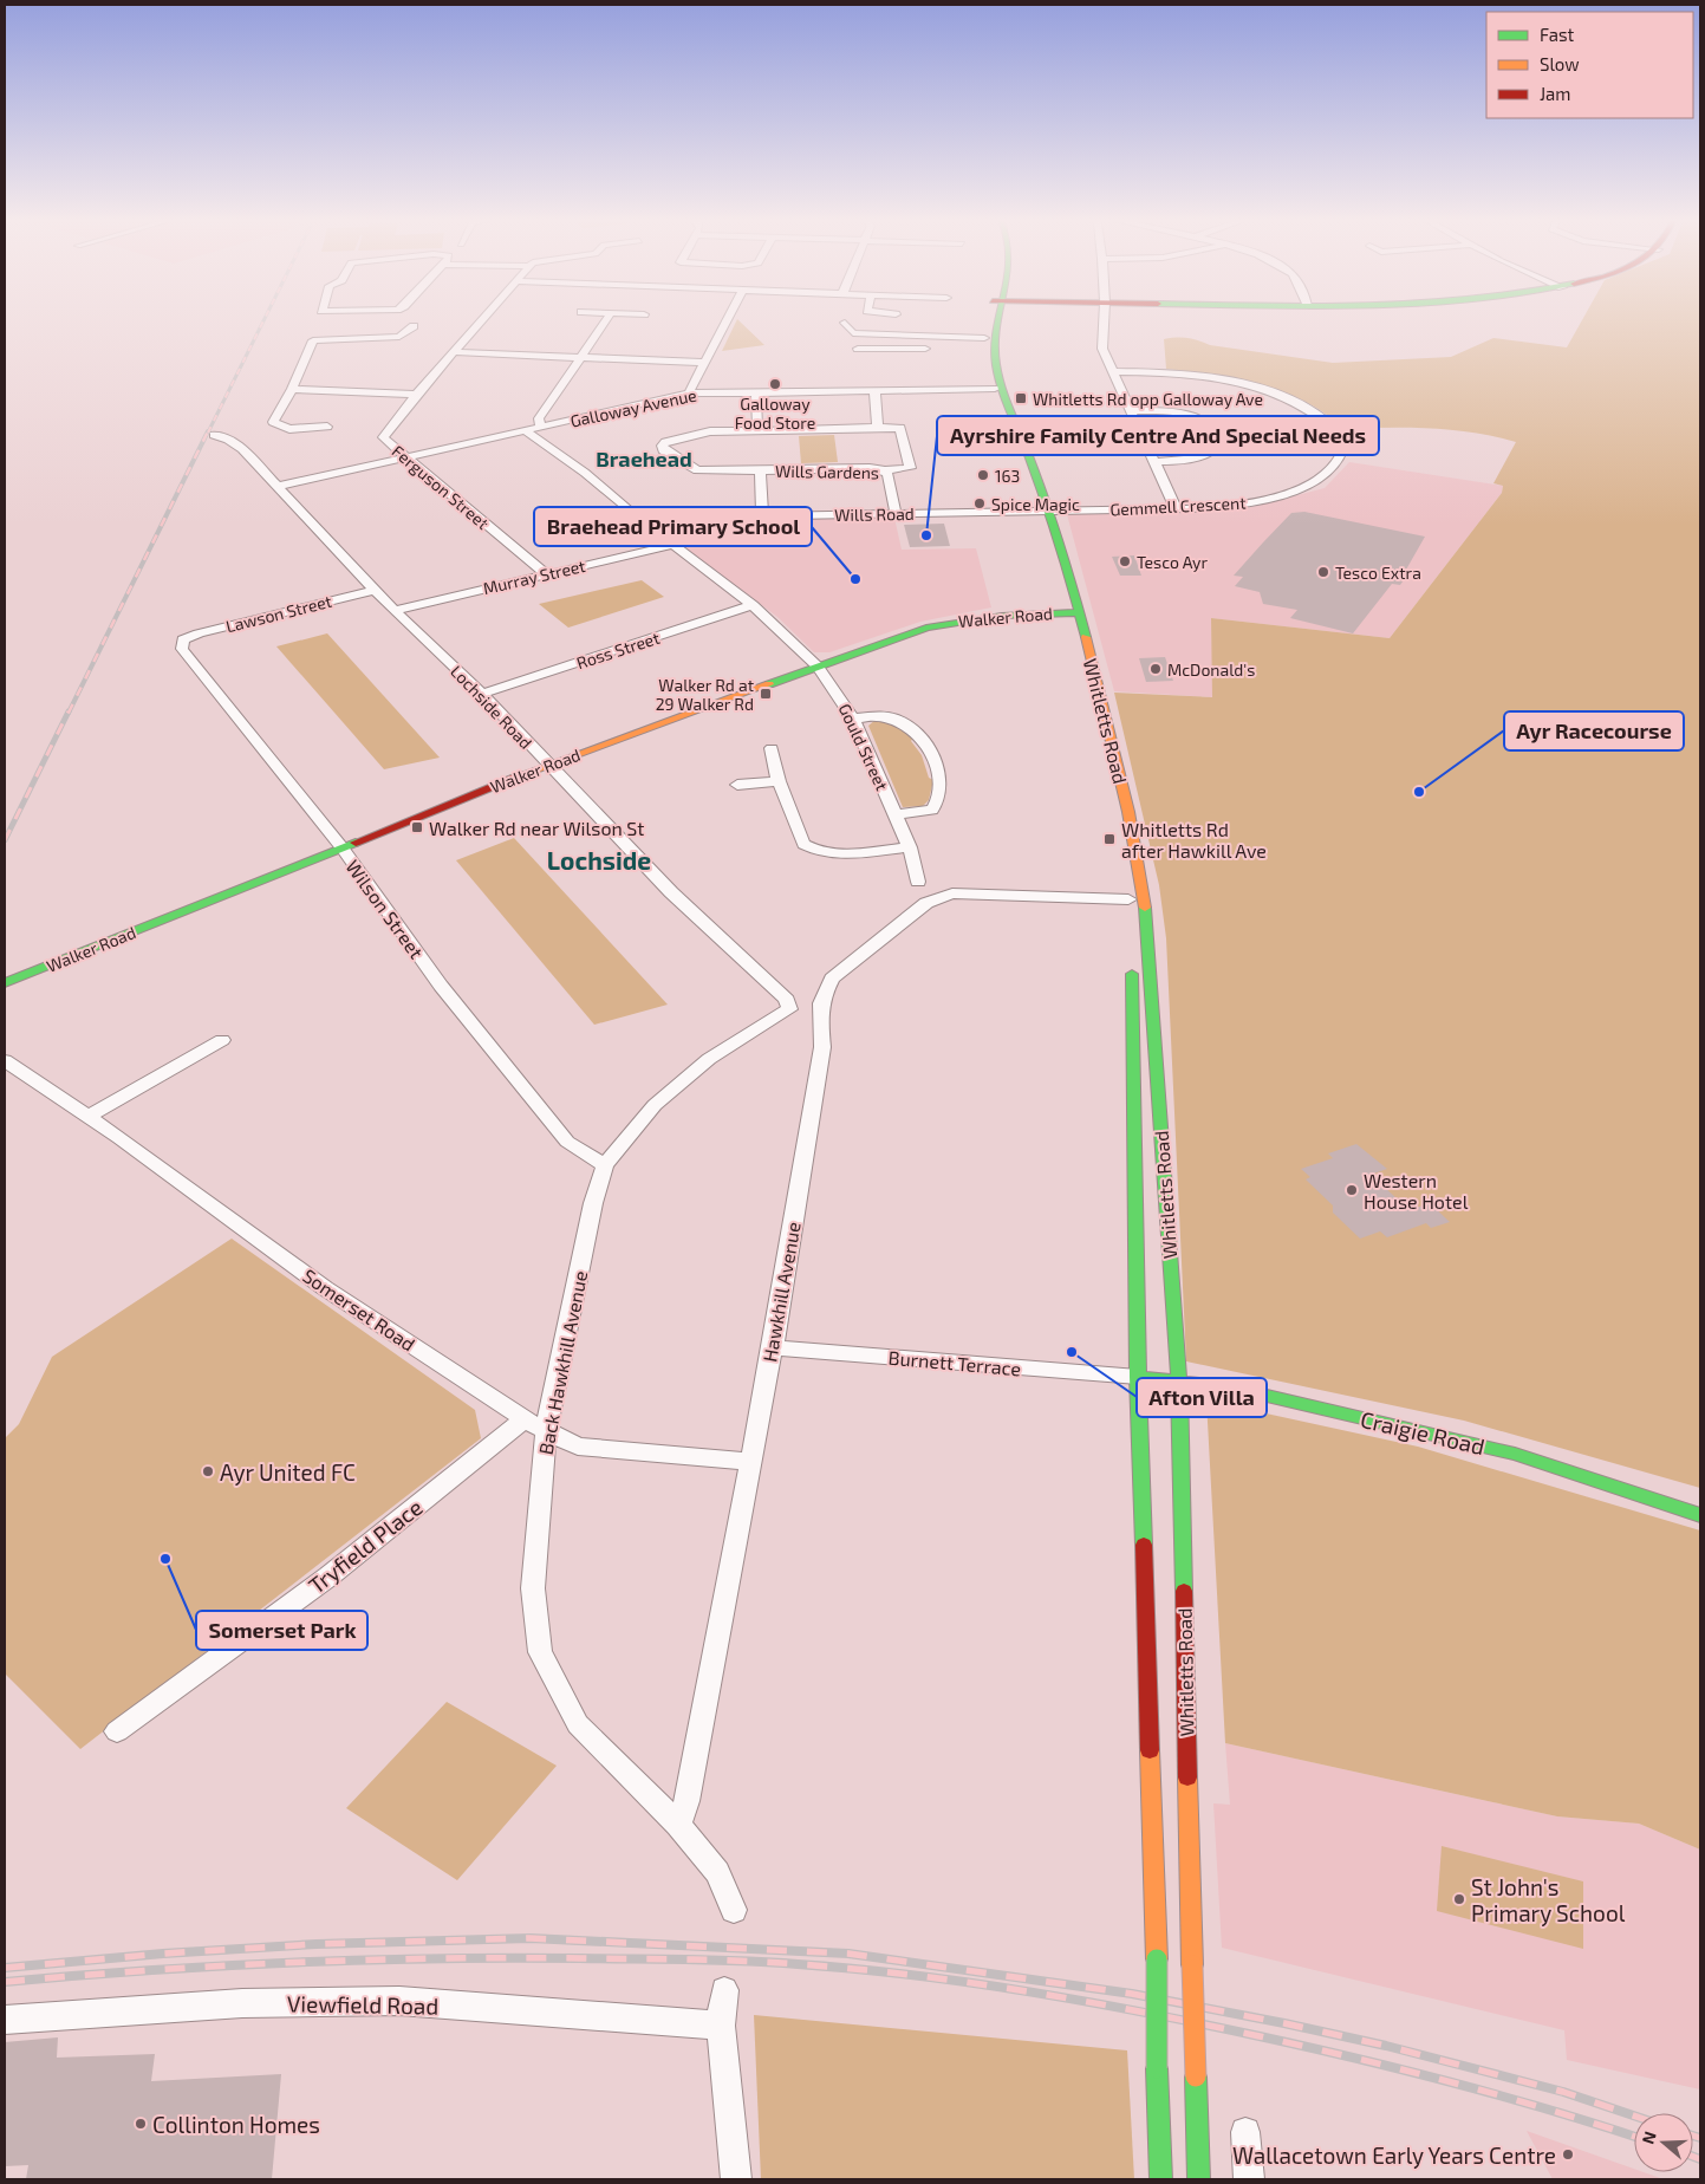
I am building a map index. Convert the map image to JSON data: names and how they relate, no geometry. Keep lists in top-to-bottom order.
{
  "streets": {
    "main road": ["Walker Road", "Whitletts Road", "Craigie Road"],
    "street": [
      "Galloway Avenue",
      "Wills Gardens",
      "Ferguson Street",
      "Gemmell Crescent",
      "Wills Road",
      "Murray Street",
      "Lawson Street",
      "Ross Street",
      "Lochside Road",
      "Gould Street",
      "Wilson Street",
      "Hawkhill Avenue",
      "Somerset Road",
      "Back Hawkhill Avenue",
      "Burnett Terrace",
      "Tryfield Place",
      "Viewfield Road"
    ]
  },
  "crossings": [
    ["Galloway Avenue", "Ferguson Street"],
    ["Galloway Avenue", "Lochside Road"],
    ["Galloway Avenue", "Whitletts Road"],
    ["Galloway Avenue", "Gould Street"],
    ["Wills Gardens", "Wills Road"],
    ["Ferguson Street", "Murray Street"],
    ["Gemmell Crescent", "Wills Road"],
    ["Gemmell Crescent", "Whitletts Road"],
    ["Wills Road", "Whitletts Road"],
    ["Wills Road", "Gould Street"],
    ["Murray Street", "Lochside Road"],
    ["Murray Street", "Gould Street"],
    ["Lawson Street", "Lochside Road"],
    ["Lawson Street", "Wilson Street"],
    ["Walker Road", "Lochside Road"],
    ["Walker Road", "Whitletts Road"],
    ["Walker Road", "Gould Street"],
    ["Walker Road", "Wilson Street"],
    ["Ross Street", "Lochside Road"],
    ["Ross Street", "Gould Street"],
    ["Lochside Road", "Back Hawkhill Avenue"],
    ["Whitletts Road", "Hawkhill Avenue"],
    ["Whitletts Road", "Burnett Terrace"],
    ["Whitletts Road", "Craigie Road"],
    ["Wilson Street", "Back Hawkhill Avenue"],
    ["Hawkhill Avenue", "Somerset Road"],
    ["Hawkhill Avenue", "Back Hawkhill Avenue"],
    ["Hawkhill Avenue", "Burnett Terrace"],
    ["Somerset Road", "Back Hawkhill Avenue"],
    ["Somerset Road", "Tryfield Place"],
    ["Burnett Terrace", "Craigie Road"]
  ],
  "districts": ["Braehead", "Lochside"],
  "places": {
    "other": [
      "Galloway Food Store",
      "163",
      "Spice Magic",
      "Ayrshire Family Centre And Special Needs",
      "Tesco Ayr",
      "Tesco Extra",
      "Braehead Primary School",
      "McDonald's",
      "Ayr Racecourse",
      "Western House Hotel",
      "Afton Villa",
      "Ayr United FC",
      "Somerset Park",
      "St John's Primary School",
      "Collinton Homes",
      "Wallacetown Early Years Centre"
    ],
    "transit": [
      "Whitletts Rd opp Galloway Ave",
      "Walker Rd at 29 Walker Rd",
      "Walker Rd near Wilson St",
      "Whitletts Rd after Hawkill Ave"
    ]
  },
  "legend": ["Fast", "Slow", "Jam"],
  "north": "left"
}
